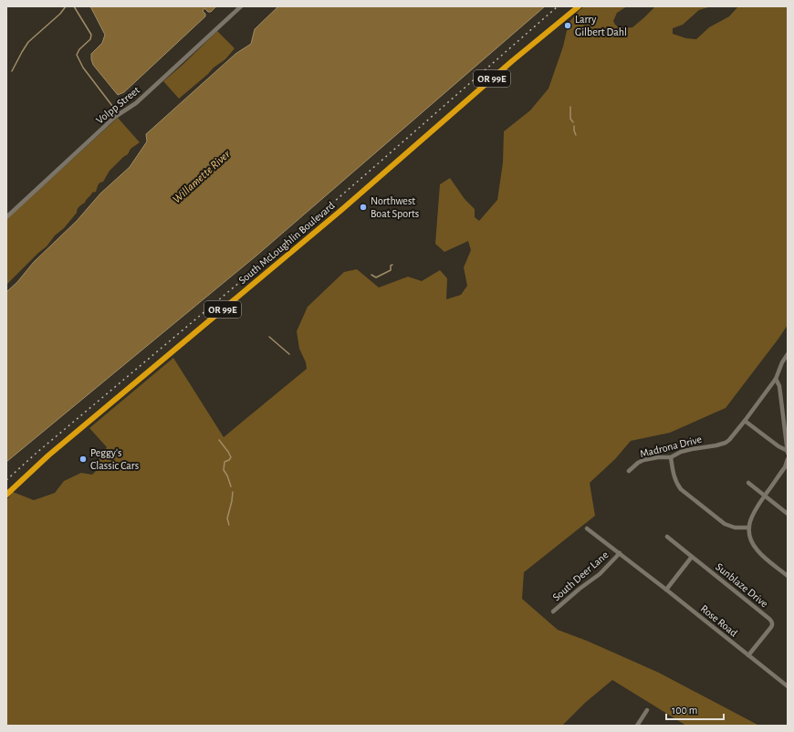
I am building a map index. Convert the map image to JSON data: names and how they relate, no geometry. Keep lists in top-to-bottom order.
{
  "streets": {
    "highway": ["OR 99E", "South McLoughlin Boulevard"],
    "street": [
      "Volpp Street",
      "Madrona Drive",
      "South Deer Lane",
      "Sunblaze Drive",
      "Rose Road"
    ]
  },
  "crossings": [
    ["South Deer Lane", "Rose Road"],
    ["Sunblaze Drive", "Rose Road"]
  ],
  "water": ["Willamette River"],
  "places": ["Larry Gilbert Dahl", "Northwest Boat Sports", "Peggy's Classic Cars"],
  "scale_bar": "100 m"
}
